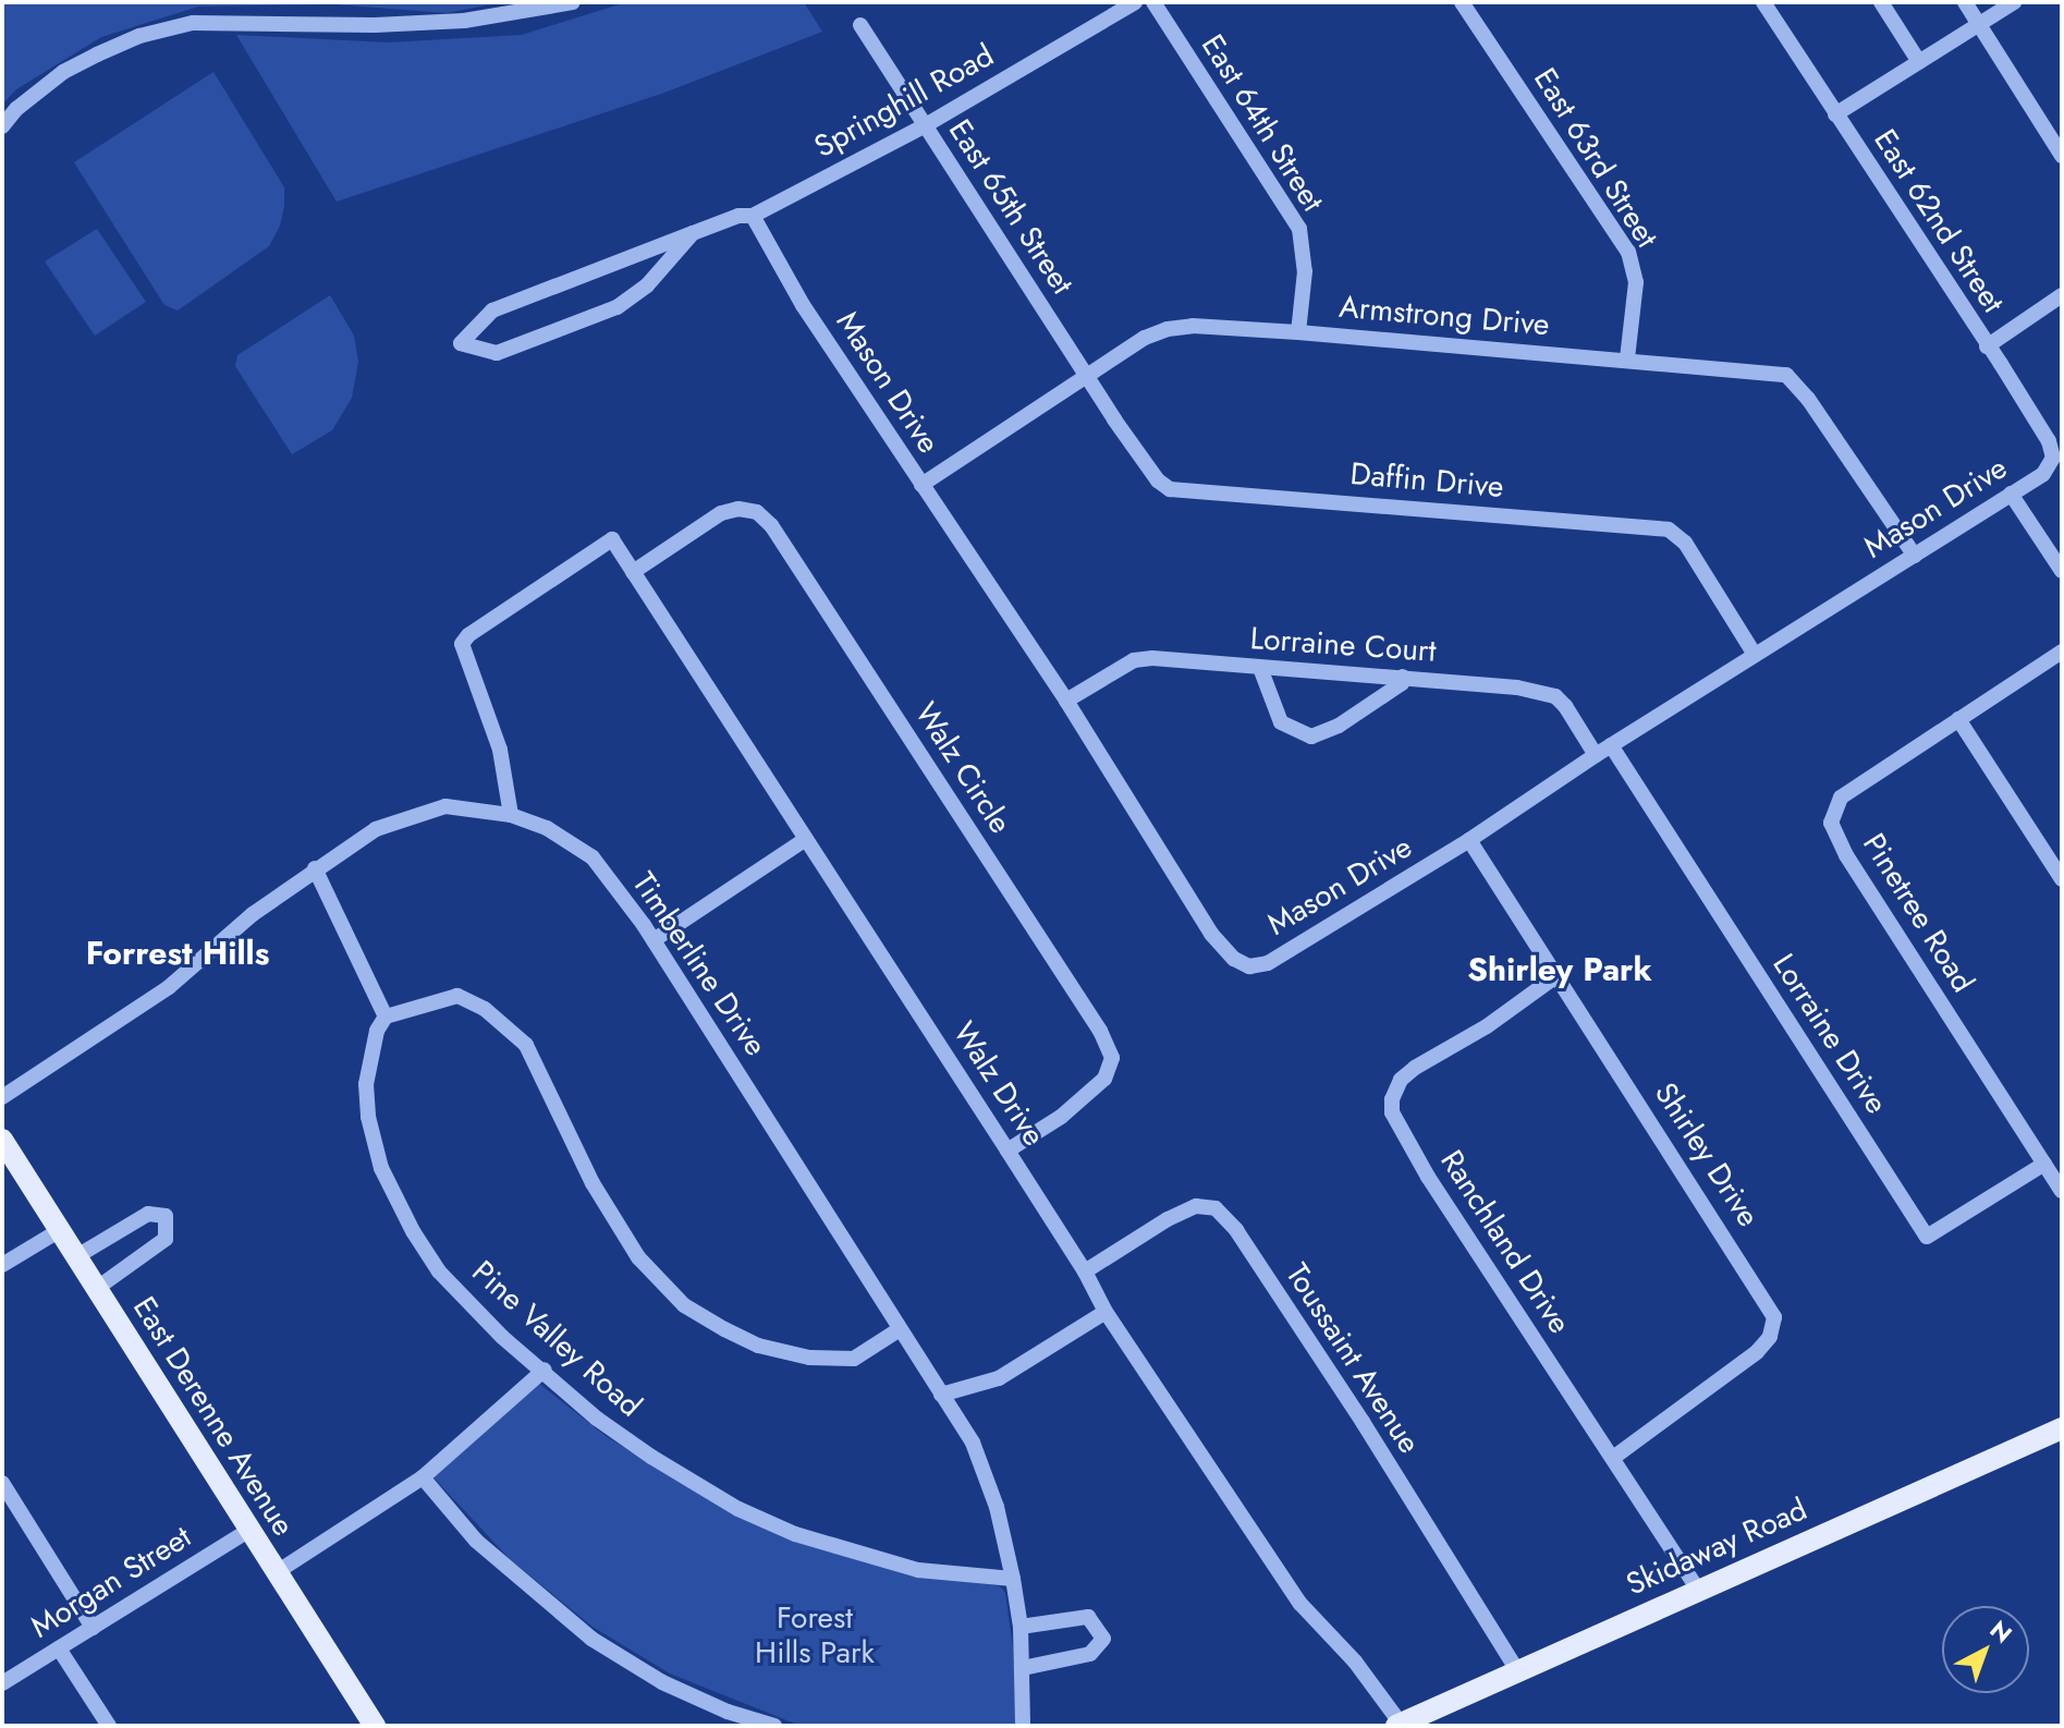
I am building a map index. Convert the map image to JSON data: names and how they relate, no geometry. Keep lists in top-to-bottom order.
{
  "streets": {
    "main road": ["East Derenne Avenue", "Skidaway Road"],
    "street": [
      "Springhill Road",
      "East 64th Street",
      "East 63rd Street",
      "East 65th Street",
      "East 62nd Street",
      "Armstrong Drive",
      "Mason Drive",
      "Daffin Drive",
      "Lorraine Court",
      "Walz Circle",
      "Pinetree Road",
      "Timberline Drive",
      "Lorraine Drive",
      "Walz Drive",
      "Shirley Drive",
      "Ranchland Drive",
      "Pine Valley Road",
      "Toussaint Avenue",
      "Morgan Street"
    ]
  },
  "crossings": [
    ["Springhill Road", "East 65th Street"],
    ["Springhill Road", "Mason Drive"],
    ["East 64th Street", "Armstrong Drive"],
    ["East 63rd Street", "Armstrong Drive"],
    ["East 65th Street", "Armstrong Drive"],
    ["East 65th Street", "Daffin Drive"],
    ["East 62nd Street", "Mason Drive"],
    ["Armstrong Drive", "Mason Drive"],
    ["Armstrong Drive", "Daffin Drive"],
    ["Mason Drive", "Daffin Drive"],
    ["Mason Drive", "Lorraine Court"],
    ["Mason Drive", "Lorraine Drive"],
    ["Mason Drive", "Shirley Drive"],
    ["Walz Circle", "Walz Drive"],
    ["Pinetree Road", "Lorraine Drive"],
    ["Timberline Drive", "Walz Drive"],
    ["Timberline Drive", "Pine Valley Road"],
    ["Walz Drive", "Toussaint Avenue"],
    ["Walz Drive", "Skidaway Road"],
    ["Shirley Drive", "Ranchland Drive"],
    ["Ranchland Drive", "Skidaway Road"],
    ["Toussaint Avenue", "Skidaway Road"],
    ["East Derenne Avenue", "Morgan Street"]
  ],
  "districts": ["Forrest Hills", "Shirley Park"],
  "parks": ["Forest Hills Park"],
  "north": "top right"
}
